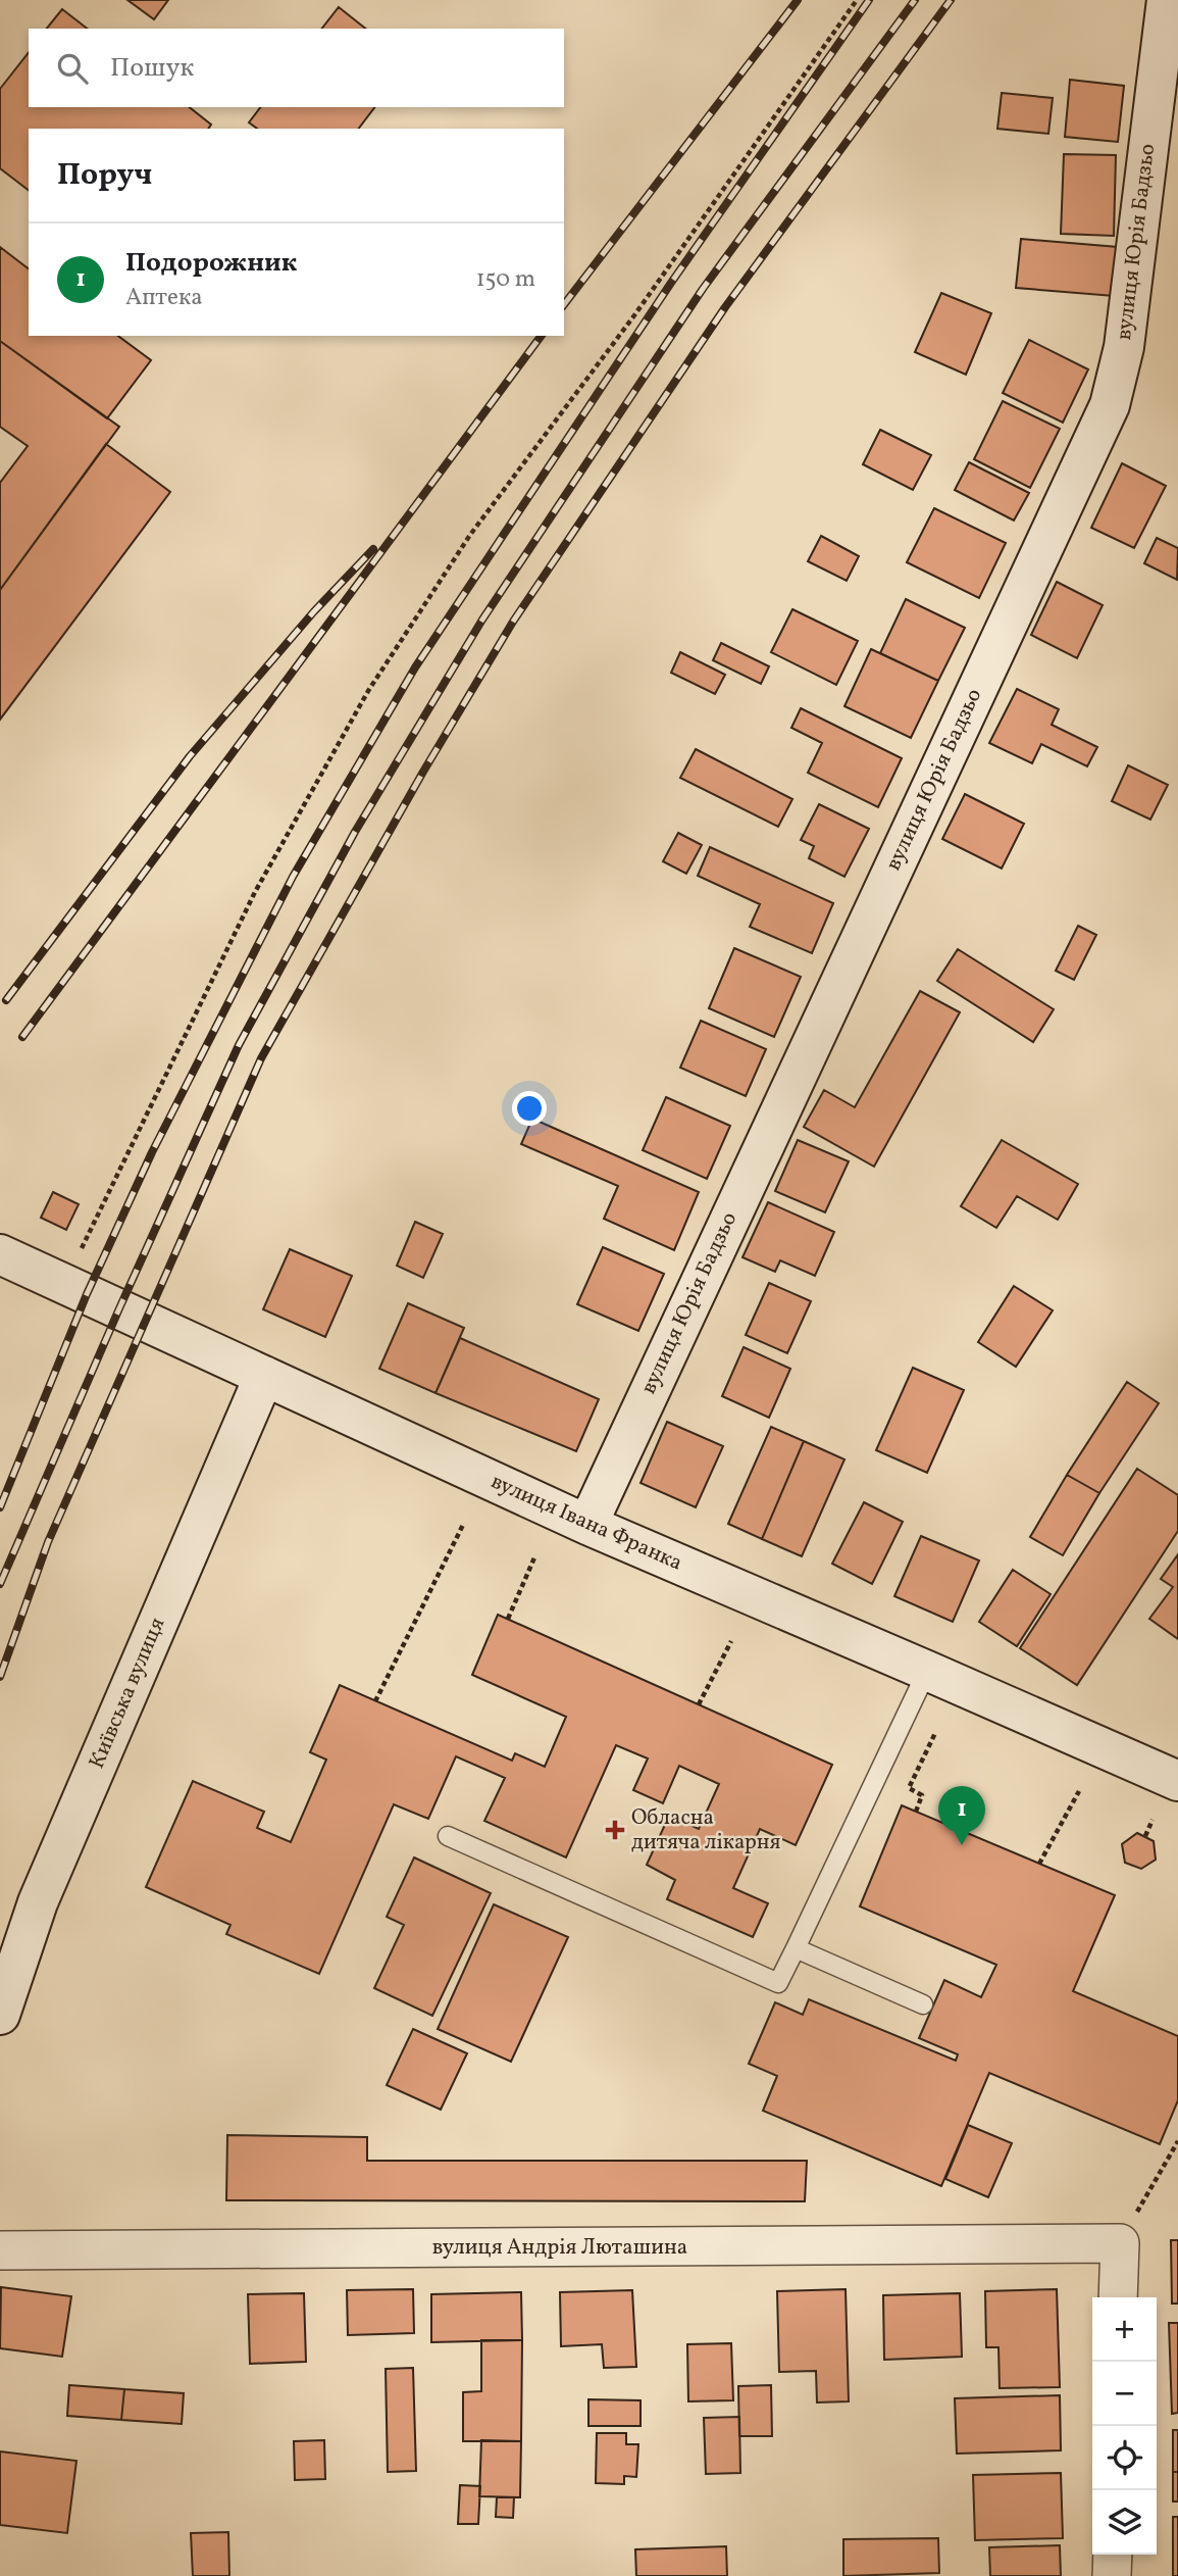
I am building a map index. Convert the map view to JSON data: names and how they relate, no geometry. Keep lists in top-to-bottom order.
{
  "streets": {
    "street": [
      "вулиця Юрія Бадзьо",
      "вулиця Івана Франка",
      "Київська вулиця",
      "вулиця Андрія Люташина"
    ]
  },
  "crossings": [
    ["вулиця Юрія Бадзьо", "вулиця Івана Франка"],
    ["вулиця Івана Франка", "Київська вулиця"]
  ],
  "places": {
    "health": ["Обласна дитяча лікарня"]
  },
  "page": {
    "search": "Пошук",
    "heading": "Поруч",
    "list": [
      {
        "mark": "1",
        "name": "Подорожник",
        "note": "Аптека",
        "value": "150 m"
      }
    ],
    "pins": "1",
    "map_buttons": ["+", "−"]
  }
}
